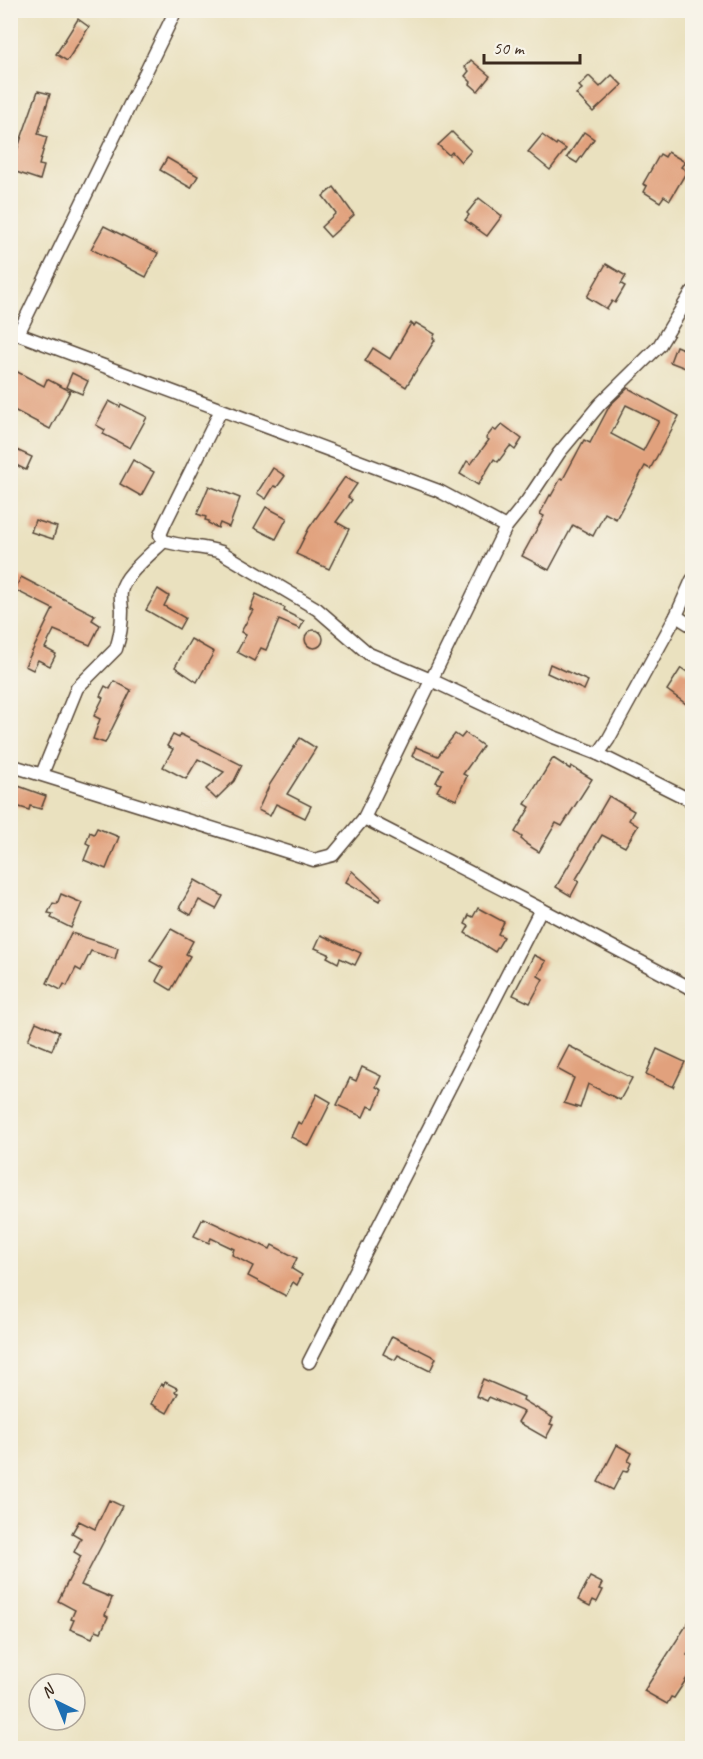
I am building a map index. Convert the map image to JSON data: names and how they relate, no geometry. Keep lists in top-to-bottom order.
{
  "scale_bar": "50 m",
  "north": "top left"
}
